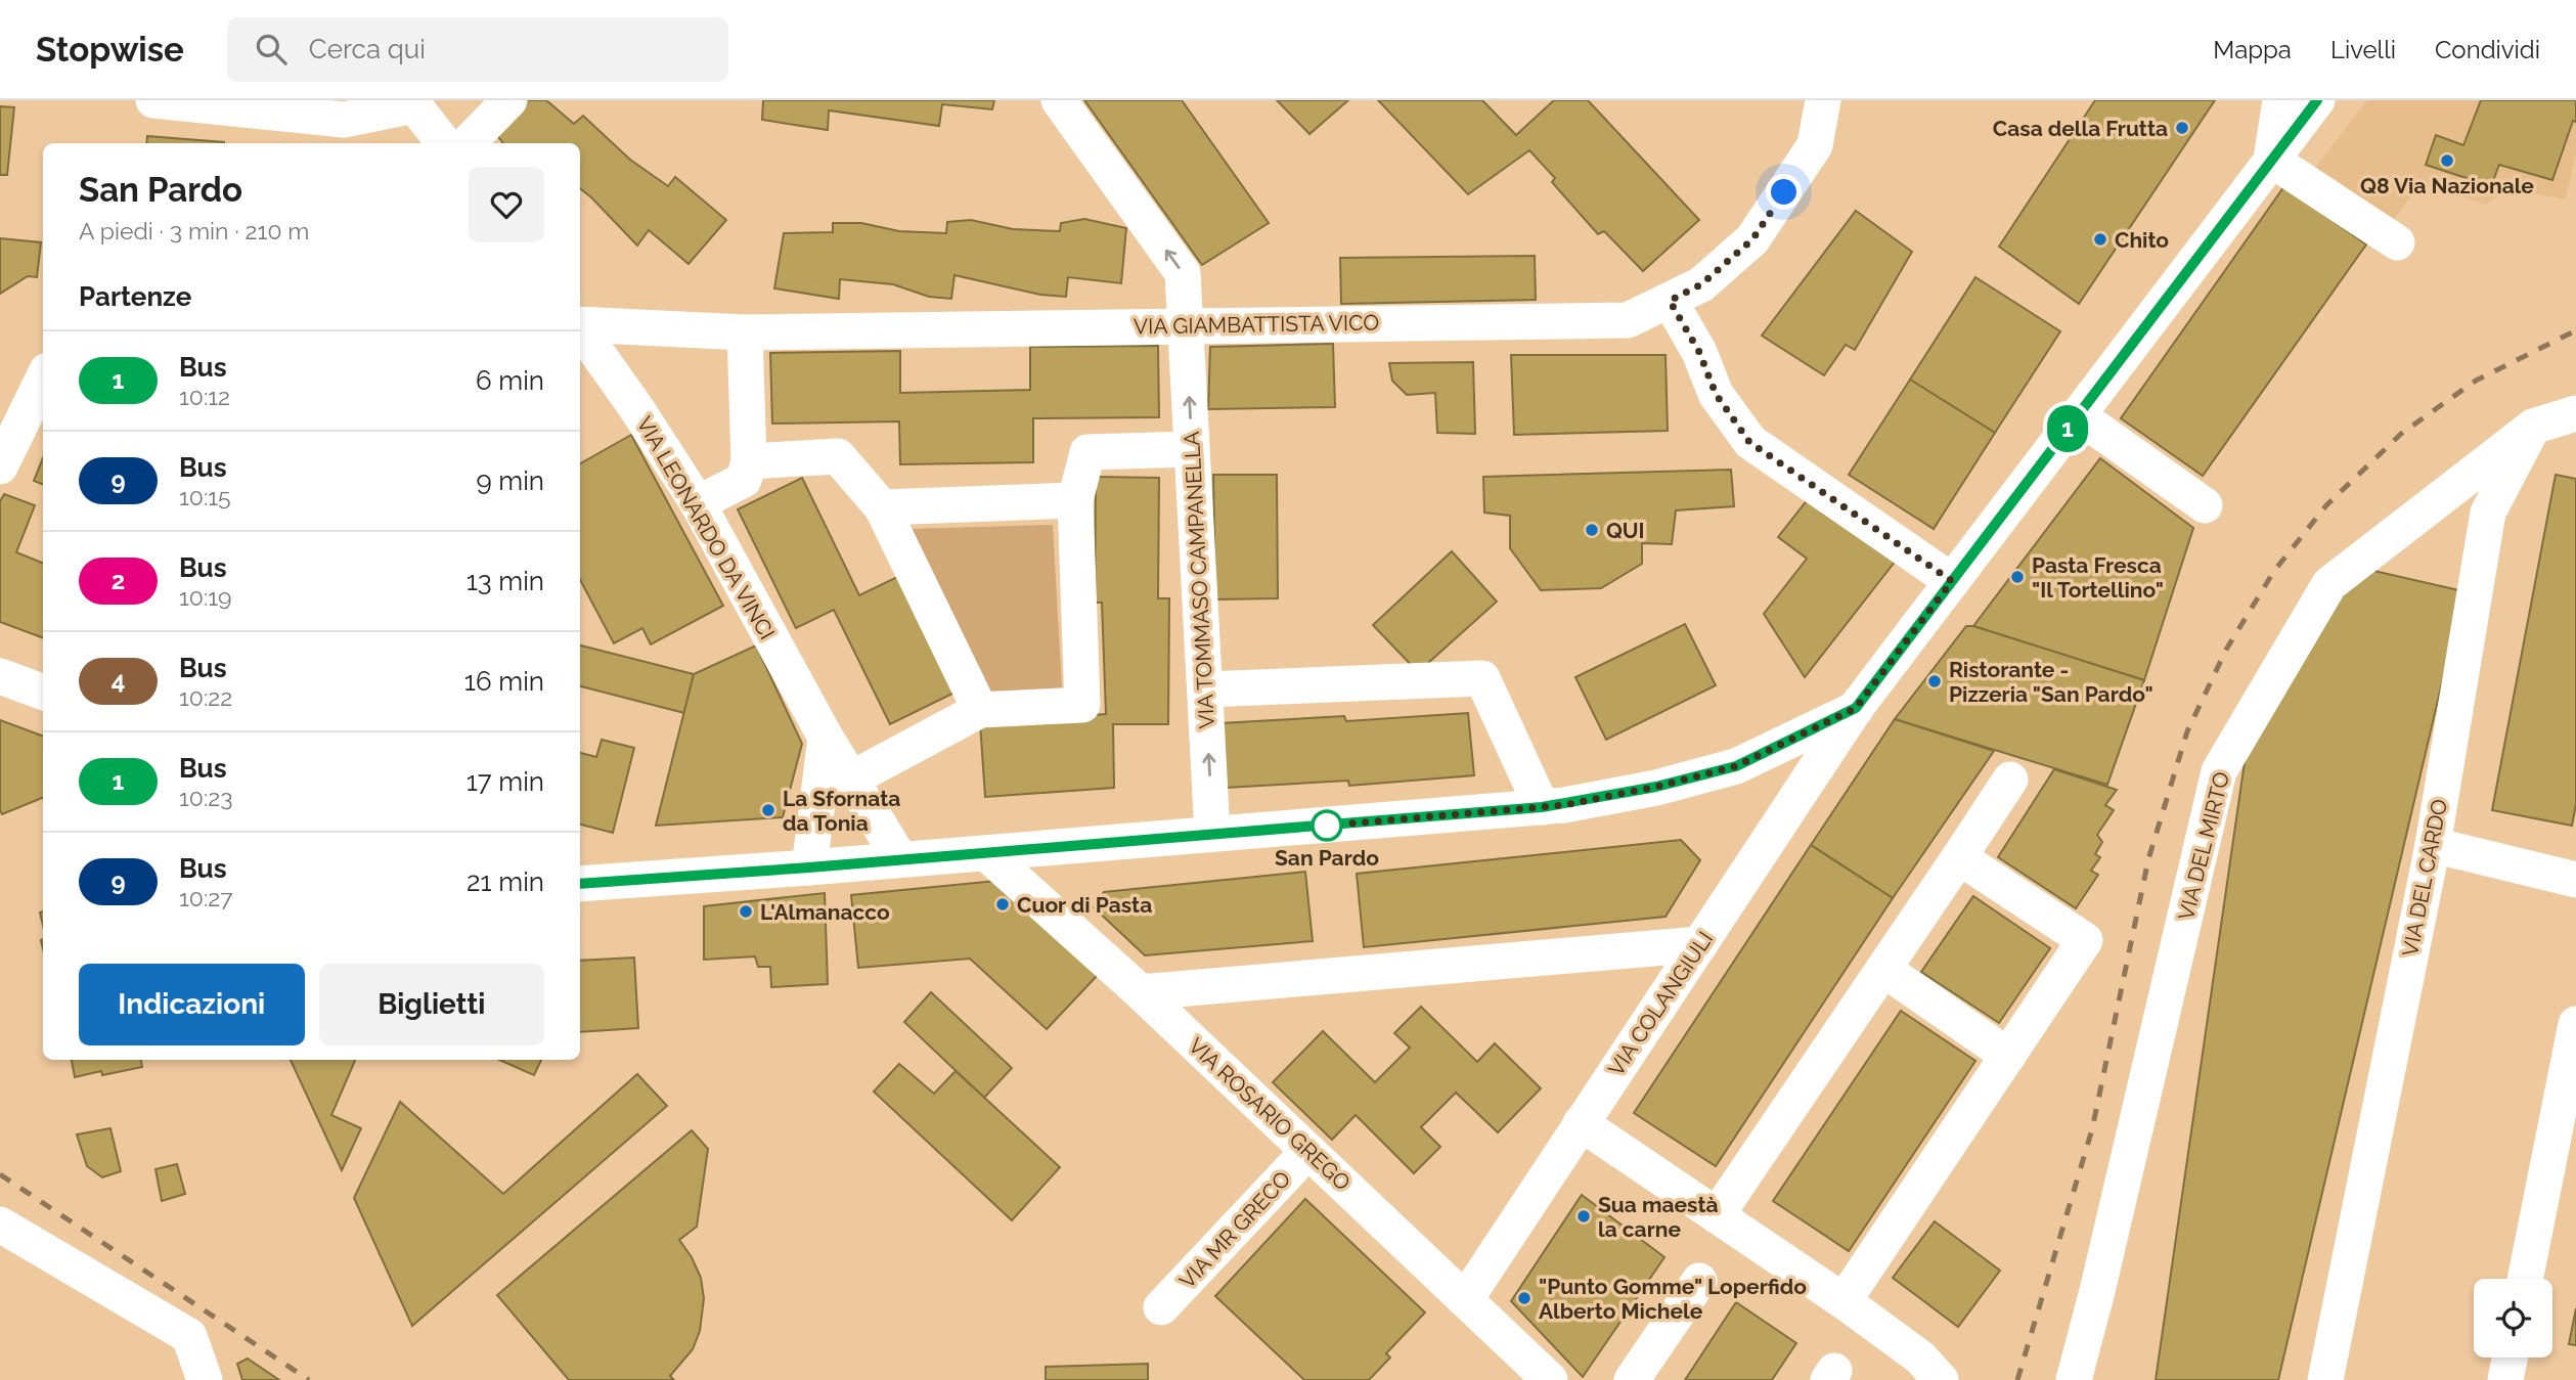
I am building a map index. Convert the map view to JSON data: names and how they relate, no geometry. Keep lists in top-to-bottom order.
{
  "streets": {
    "street": [
      "VIA GIAMBATTISTA VICO",
      "VIA LEONARDO DA VINCI",
      "VIA TOMMASO CAMPANELLA",
      "VIA DEL MIRTO",
      "VIA DEL CARDO",
      "VIA COLANGIULI",
      "VIA ROSARIO GREGO",
      "VIA MR GRECO"
    ]
  },
  "crossings": [
    ["VIA GIAMBATTISTA VICO", "VIA TOMMASO CAMPANELLA"],
    ["VIA DEL MIRTO", "VIA DEL CARDO"],
    ["VIA COLANGIULI", "VIA ROSARIO GREGO"],
    ["VIA ROSARIO GREGO", "VIA MR GRECO"]
  ],
  "one_way": ["VIA TOMMASO CAMPANELLA"],
  "places": [
    "Casa della Frutta",
    "Q8 Via Nazionale",
    "Chito",
    "QUI",
    "Pasta Fresca \"Il Tortellino\"",
    "Ristorante - Pizzeria \"San Pardo\"",
    "La Sfornata da Tonia",
    "San Pardo",
    "Cuor di Pasta",
    "L'Almanacco",
    "Sua maestà la carne",
    "\"Punto Gomme\" Loperfido Alberto Michele"
  ],
  "lines": ["bus line 1"],
  "page": {
    "header": "Stopwise",
    "search": "Cerca qui",
    "nav": ["Mappa", "Livelli", "Condividi"],
    "on_map": "1",
    "heading": [
      ["San Pardo", "A piedi · 3 min · 210 m"],
      "Partenze"
    ],
    "list": [
      {
        "mark": "1",
        "name": "Bus",
        "note": "10:12",
        "value": "6 min"
      },
      {
        "mark": "9",
        "name": "Bus",
        "note": "10:15",
        "value": "9 min"
      },
      {
        "mark": "2",
        "name": "Bus",
        "note": "10:19",
        "value": "13 min"
      },
      {
        "mark": "4",
        "name": "Bus",
        "note": "10:22",
        "value": "16 min"
      },
      {
        "mark": "1",
        "name": "Bus",
        "note": "10:23",
        "value": "17 min"
      },
      {
        "mark": "9",
        "name": "Bus",
        "note": "10:27",
        "value": "21 min"
      }
    ],
    "buttons": ["Indicazioni", "Biglietti"]
  }
}
